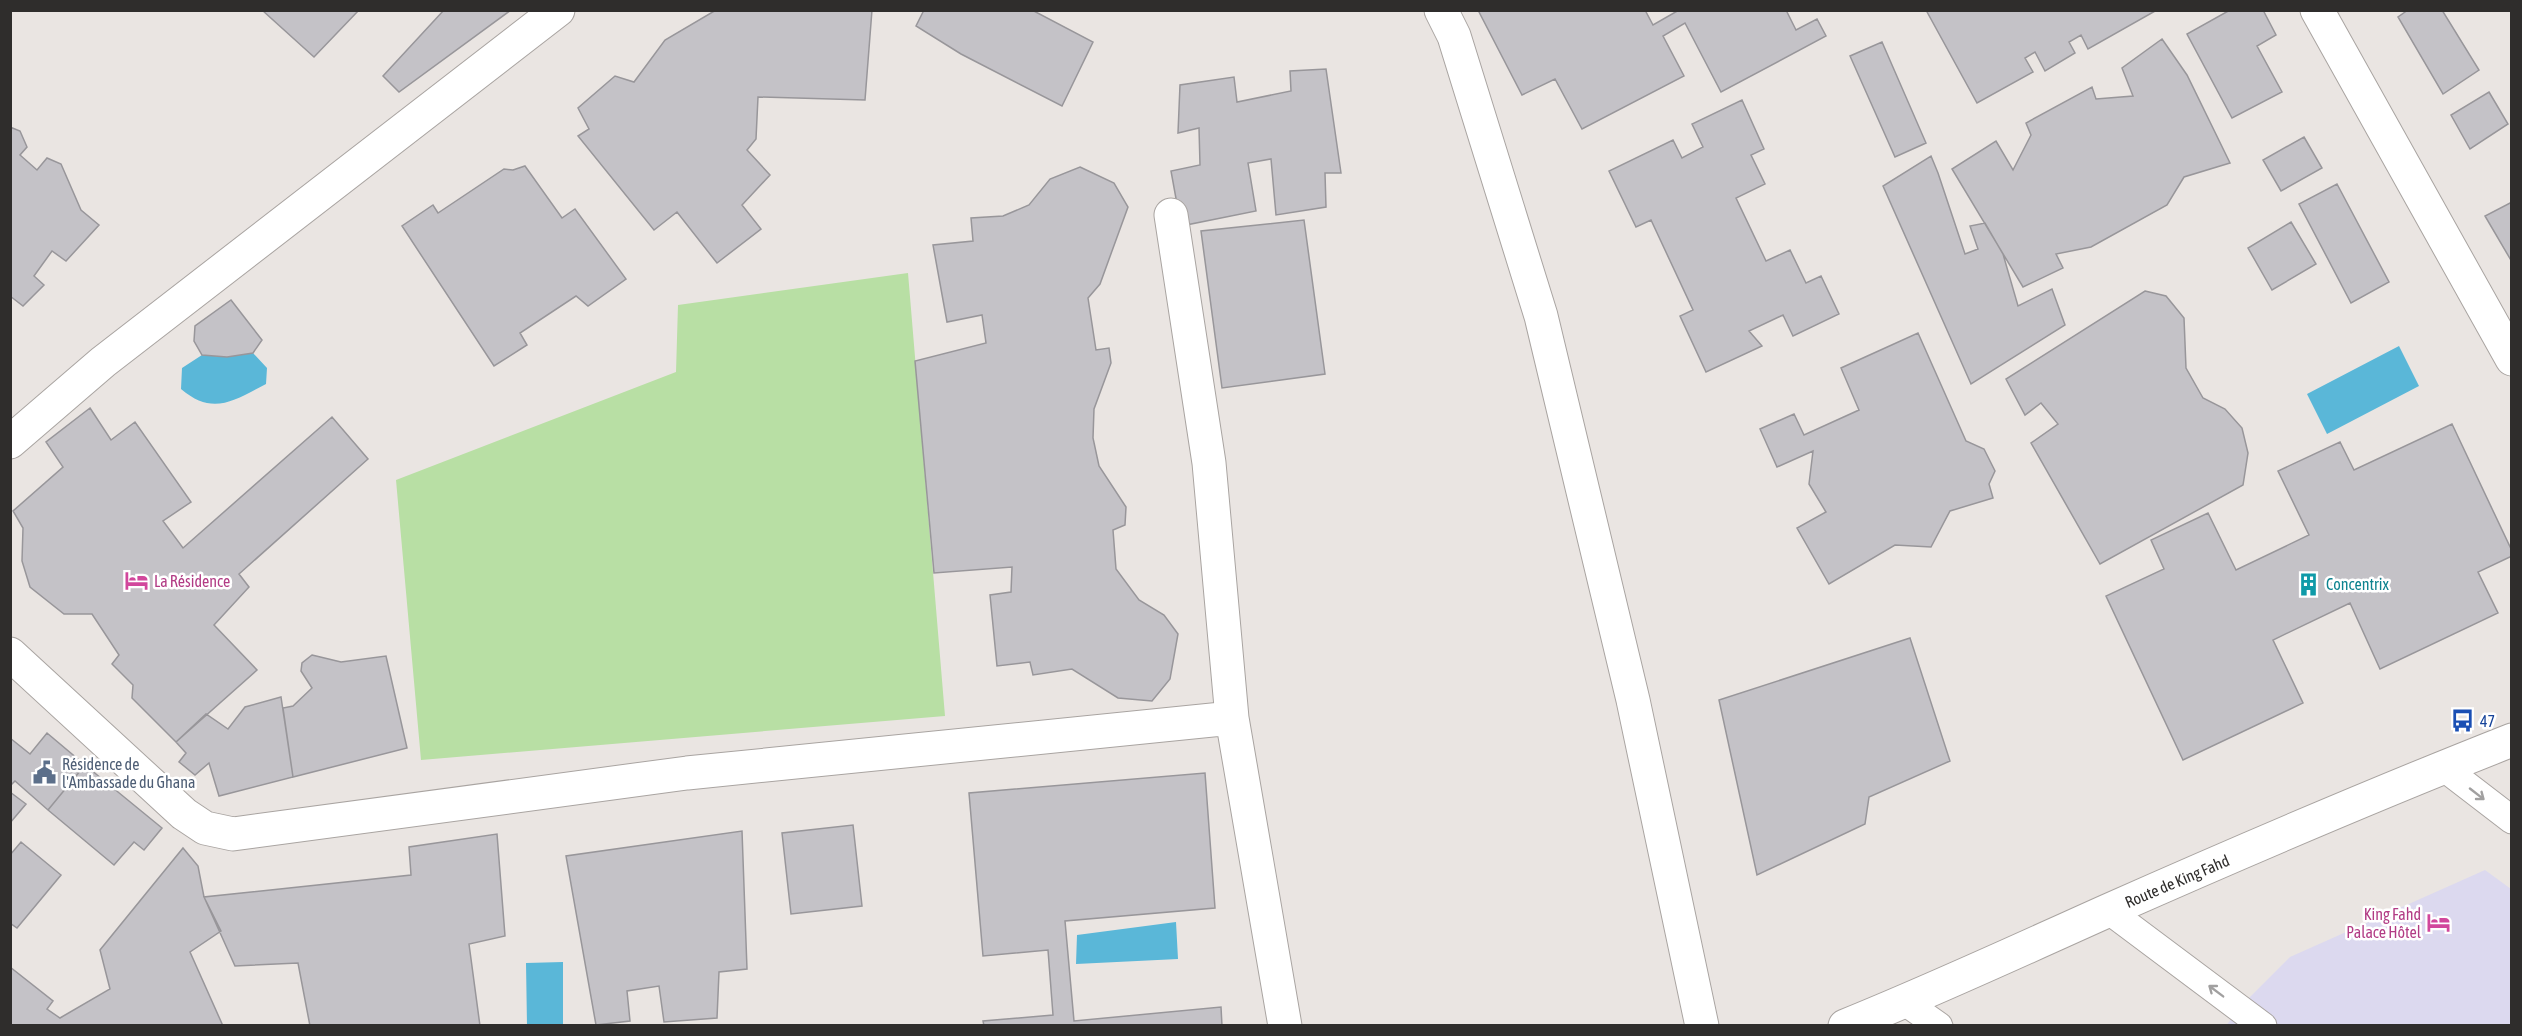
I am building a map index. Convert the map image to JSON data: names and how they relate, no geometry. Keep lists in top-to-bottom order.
{
  "streets": {
    "street": ["Route de King Fahd"]
  },
  "places": {
    "hotel": ["La Résidence", "King Fahd Palace Hôtel"],
    "building": ["Concentrix"],
    "bus stop": ["47"],
    "public building": ["Résidence de l'Ambassade du Ghana"]
  }
}
